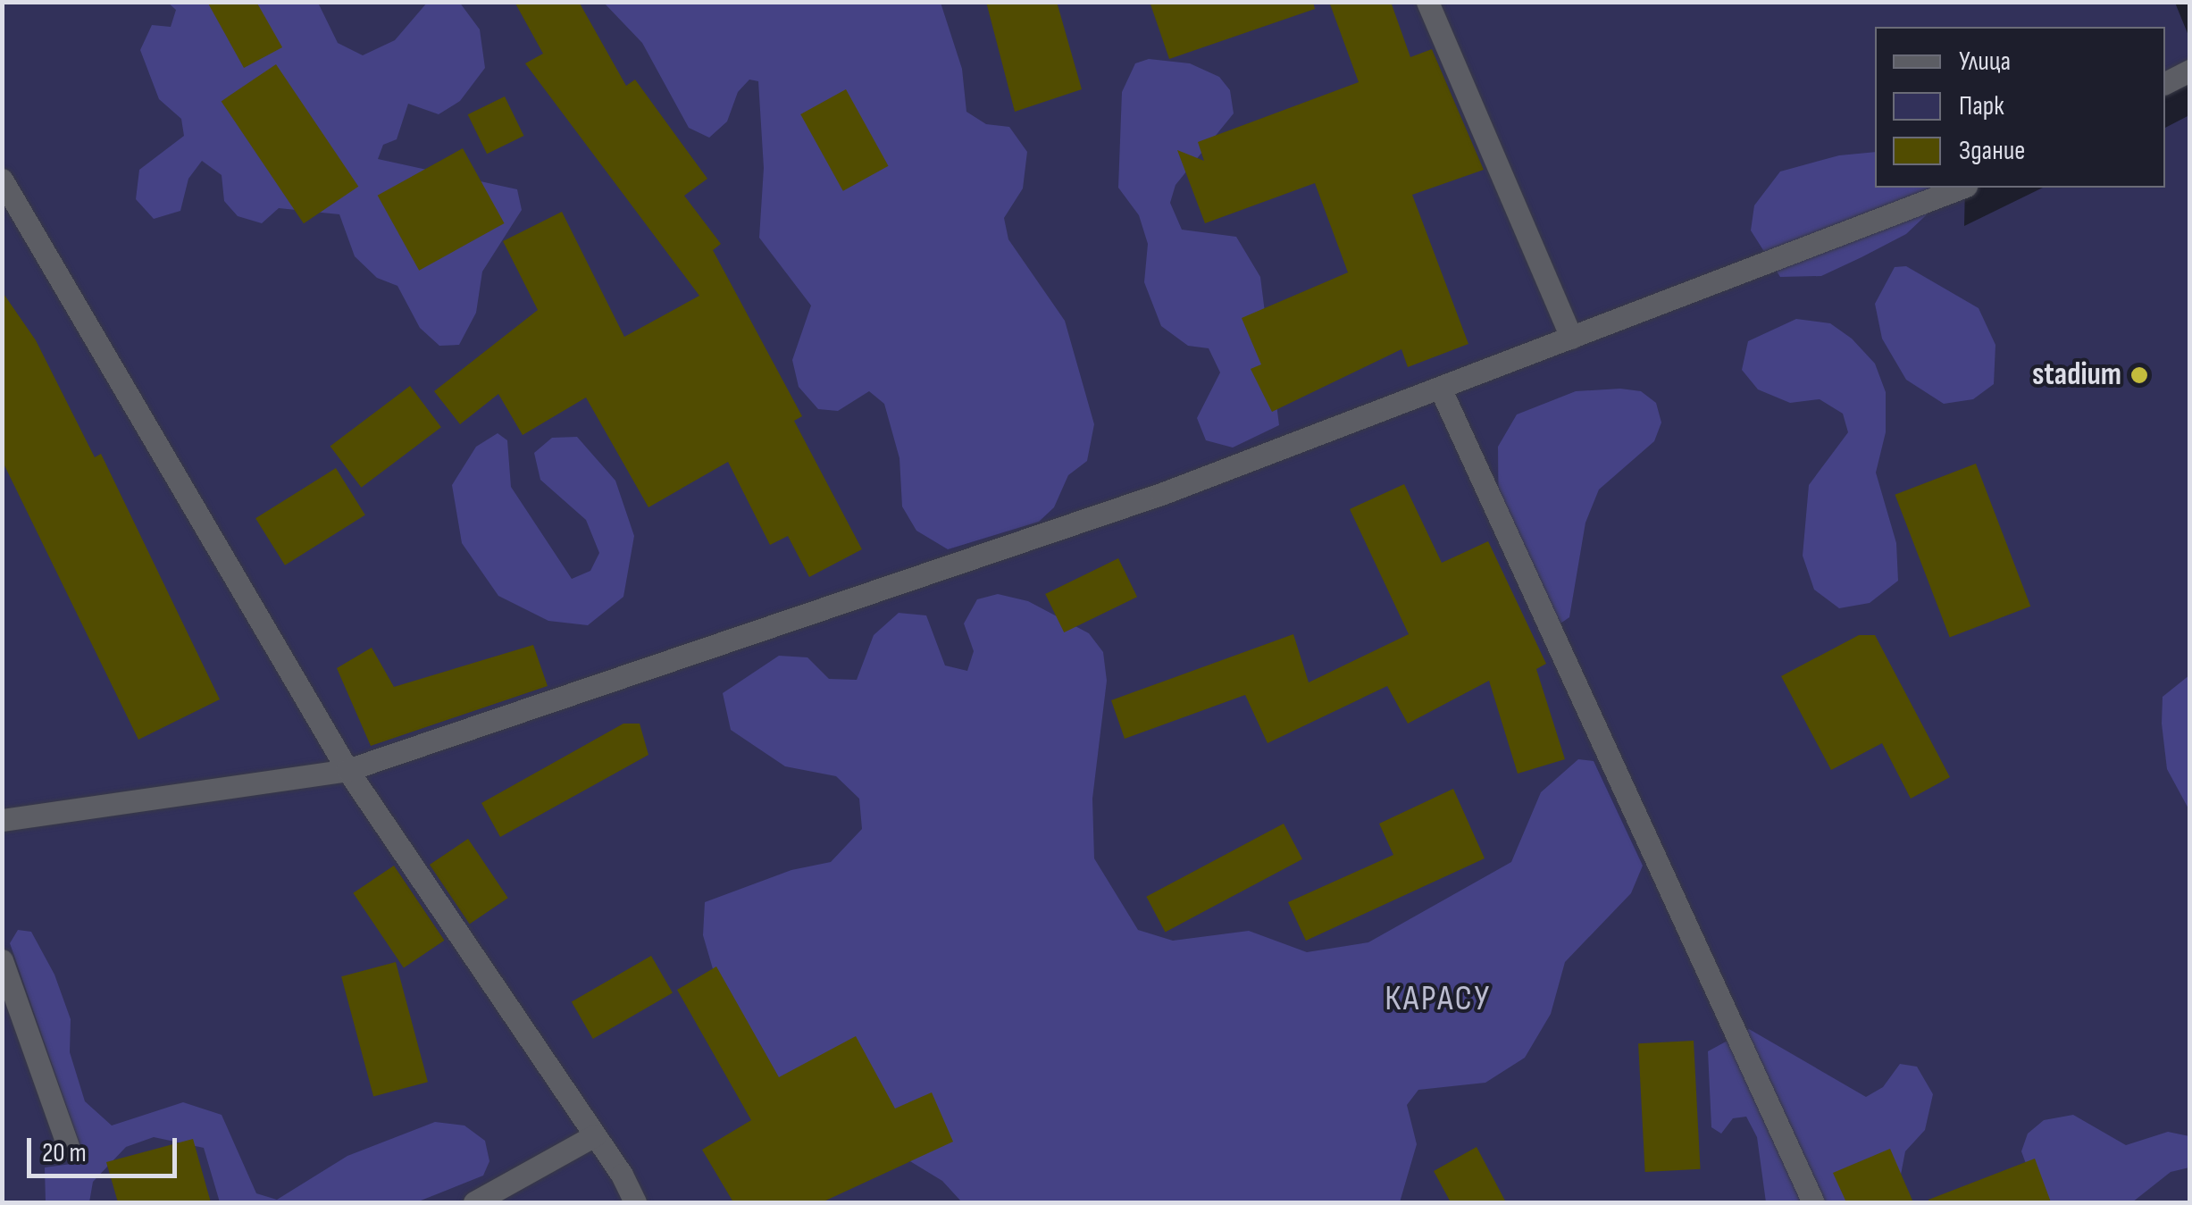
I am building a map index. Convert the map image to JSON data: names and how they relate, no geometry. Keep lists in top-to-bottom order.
{
  "districts": ["КАРАСУ"],
  "places": ["stadium"],
  "legend": ["Улица", "Парк", "Здание"],
  "scale_bar": "20 m"
}
